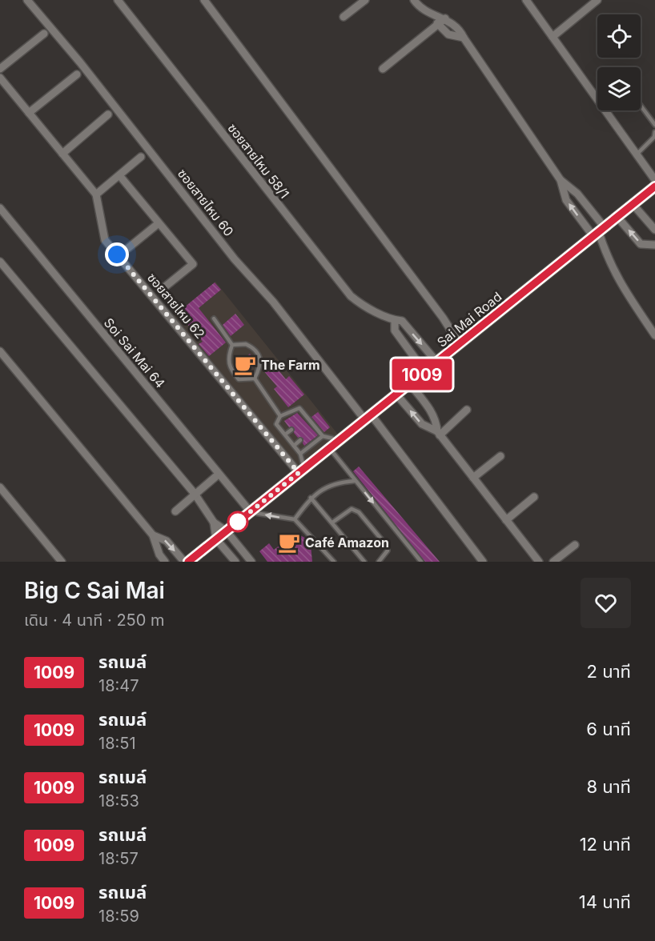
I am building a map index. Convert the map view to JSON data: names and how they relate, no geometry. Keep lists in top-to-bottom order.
{
  "streets": {
    "main road": ["Sai Mai Road"],
    "street": [
      "ซอยสายไหม 58/1",
      "ซอยสายไหม 60",
      "ซอยสายไหม 62",
      "Soi Sai Mai 64"
    ]
  },
  "crossings": [
    ["ซอยสายไหม 58/1", "Sai Mai Road"],
    ["ซอยสายไหม 60", "Sai Mai Road"],
    ["ซอยสายไหม 62", "Sai Mai Road"],
    ["Sai Mai Road", "Soi Sai Mai 64"]
  ],
  "places": {
    "cafe": ["The Farm", "Café Amazon"]
  },
  "lines": ["bus line 1009"],
  "page": {
    "on_map": "1009",
    "heading": ["Big C Sai Mai", "เดิน · 4 นาที · 250 m"],
    "list": [
      {
        "mark": "1009",
        "name": "รถเมล์",
        "note": "18:47",
        "value": "2 นาที"
      },
      {
        "mark": "1009",
        "name": "รถเมล์",
        "note": "18:51",
        "value": "6 นาที"
      },
      {
        "mark": "1009",
        "name": "รถเมล์",
        "note": "18:53",
        "value": "8 นาที"
      },
      {
        "mark": "1009",
        "name": "รถเมล์",
        "note": "18:57",
        "value": "12 นาที"
      },
      {
        "mark": "1009",
        "name": "รถเมล์",
        "note": "18:59",
        "value": "14 นาที"
      }
    ]
  }
}
